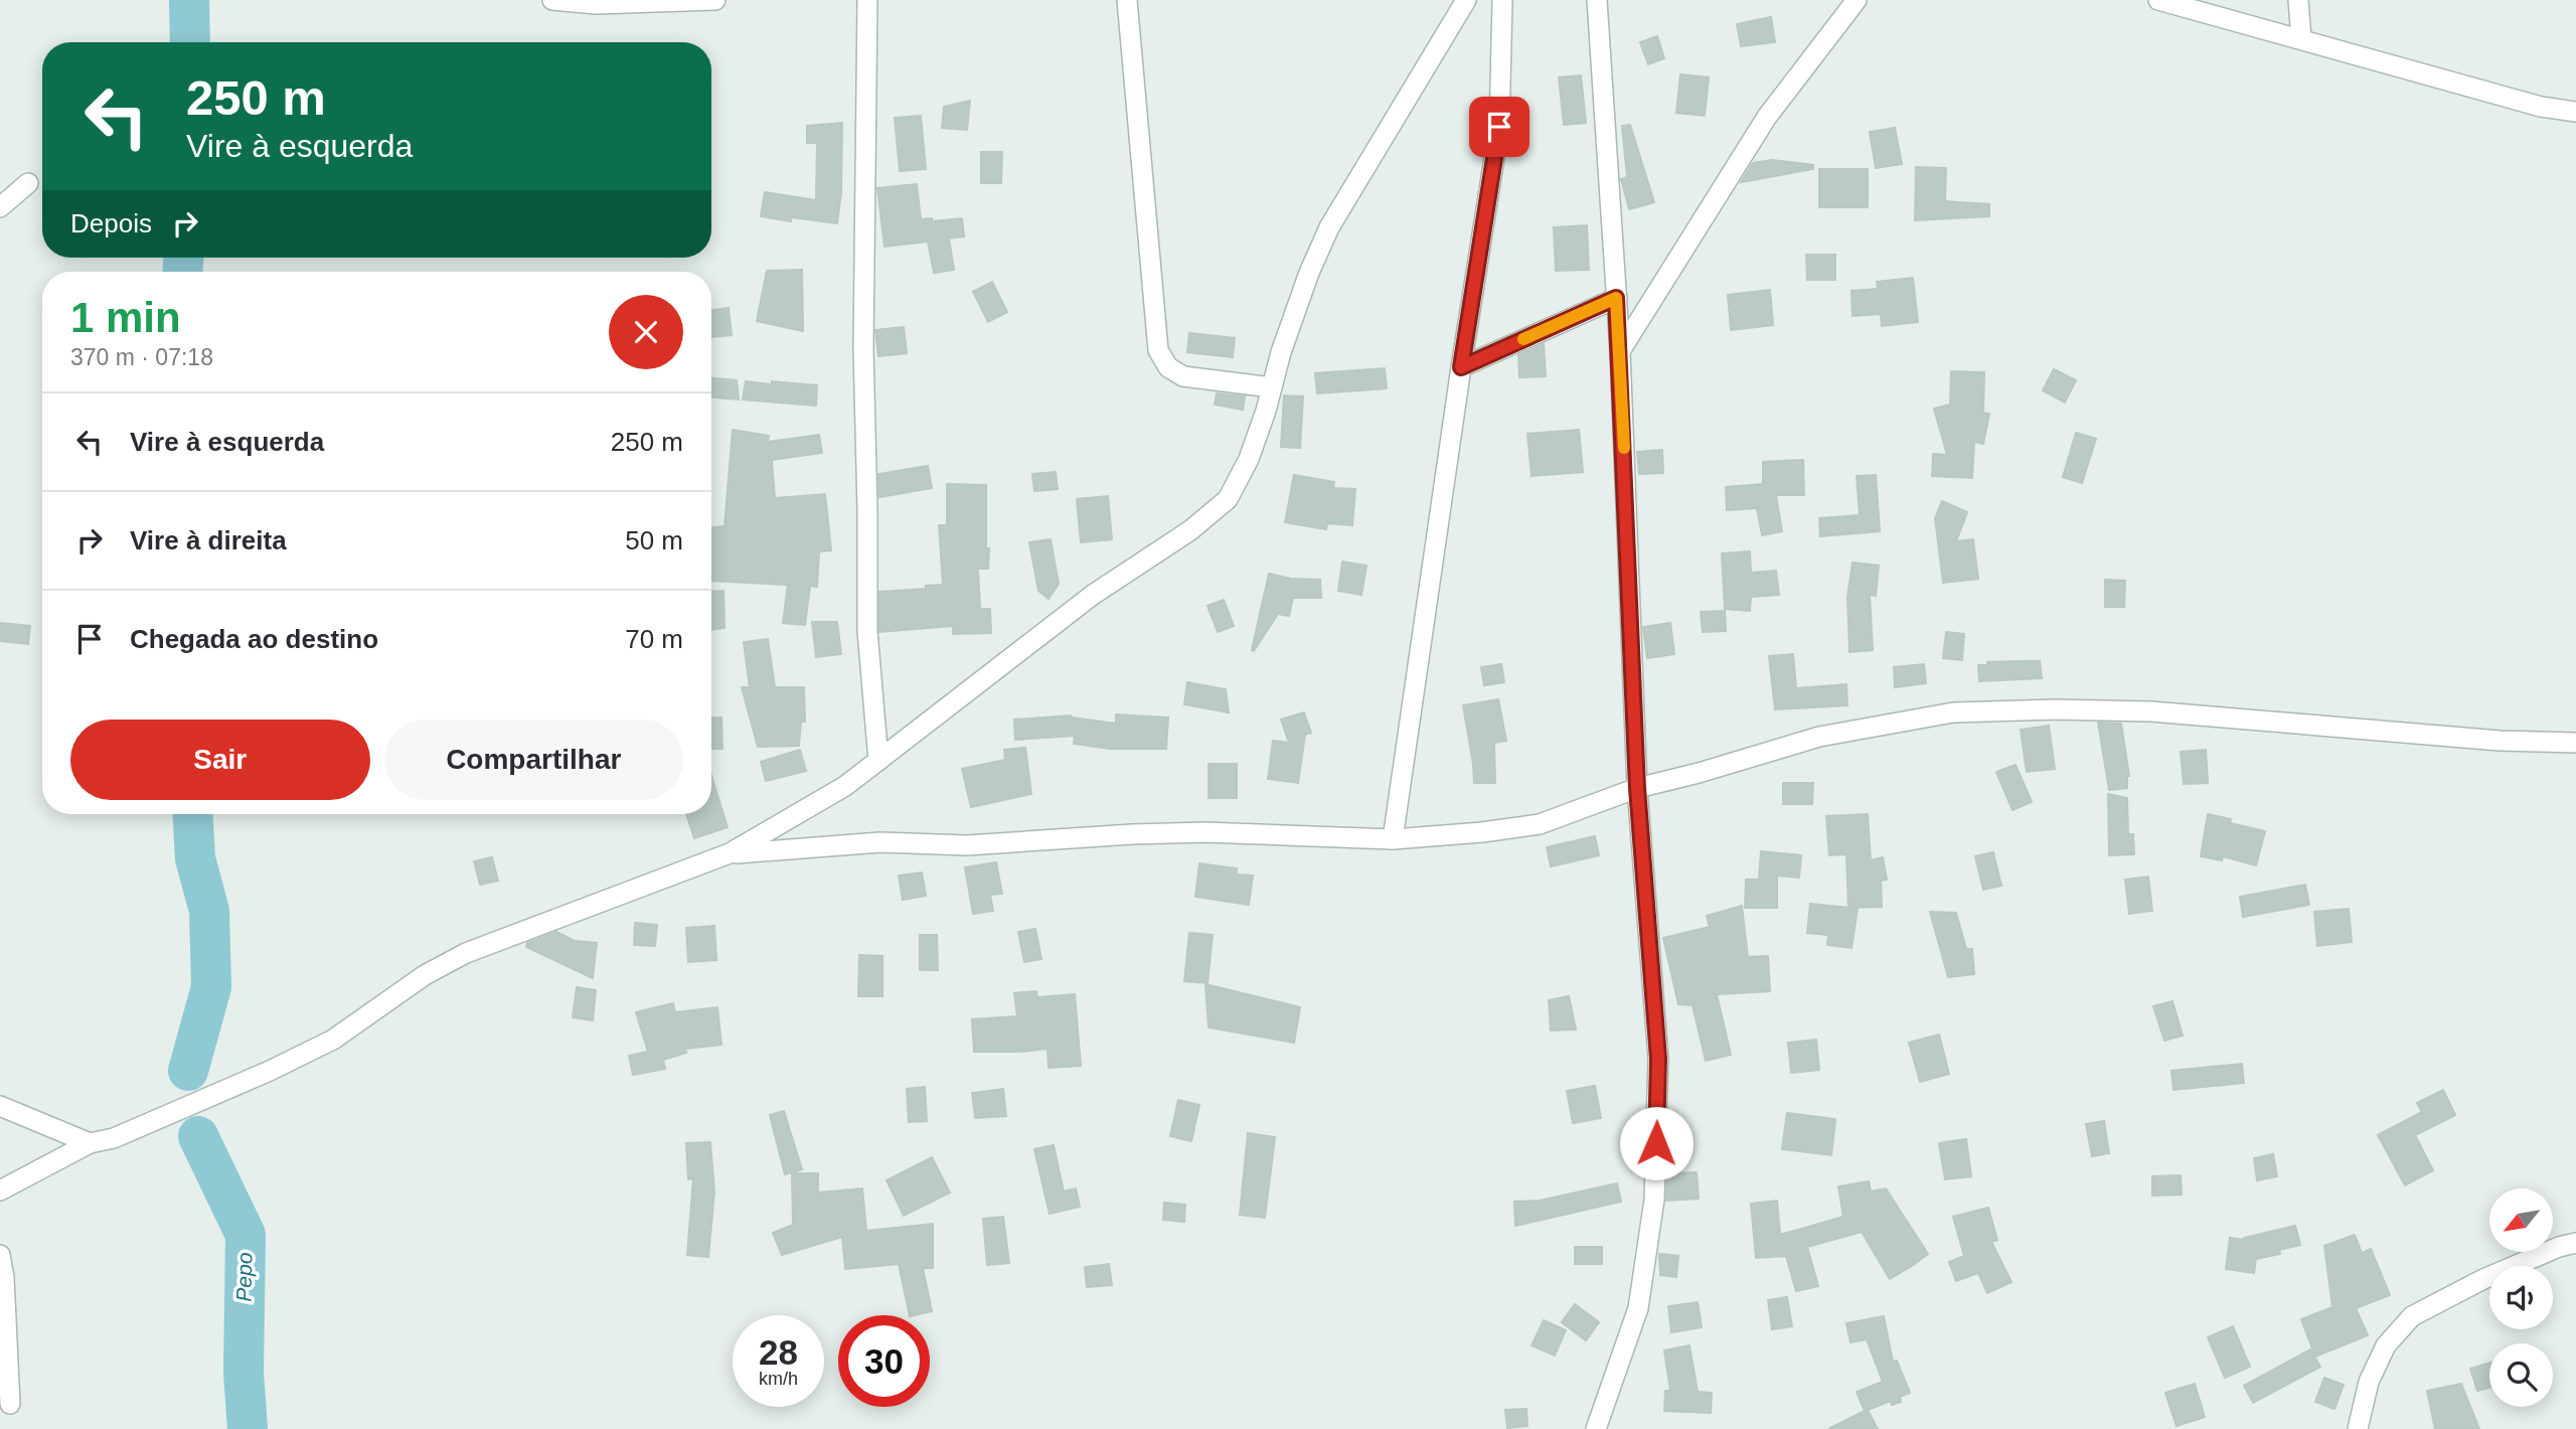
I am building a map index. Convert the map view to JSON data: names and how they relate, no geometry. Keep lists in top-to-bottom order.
{
  "water": ["Pepo"],
  "north": "bottom left",
  "page": {
    "turn": ["250 m", "Vire à esquerda"],
    "then": "Depois",
    "heading": ["1 min", "370 m · 07:18"],
    "list": [
      {
        "name": "Vire à esquerda",
        "value": "250 m"
      },
      {
        "name": "Vire à direita",
        "value": "50 m"
      },
      {
        "name": "Chegada ao destino",
        "value": "70 m"
      }
    ],
    "buttons": ["Sair", "Compartilhar"],
    "speed": "28 km/h",
    "limit": "30"
  }
}
